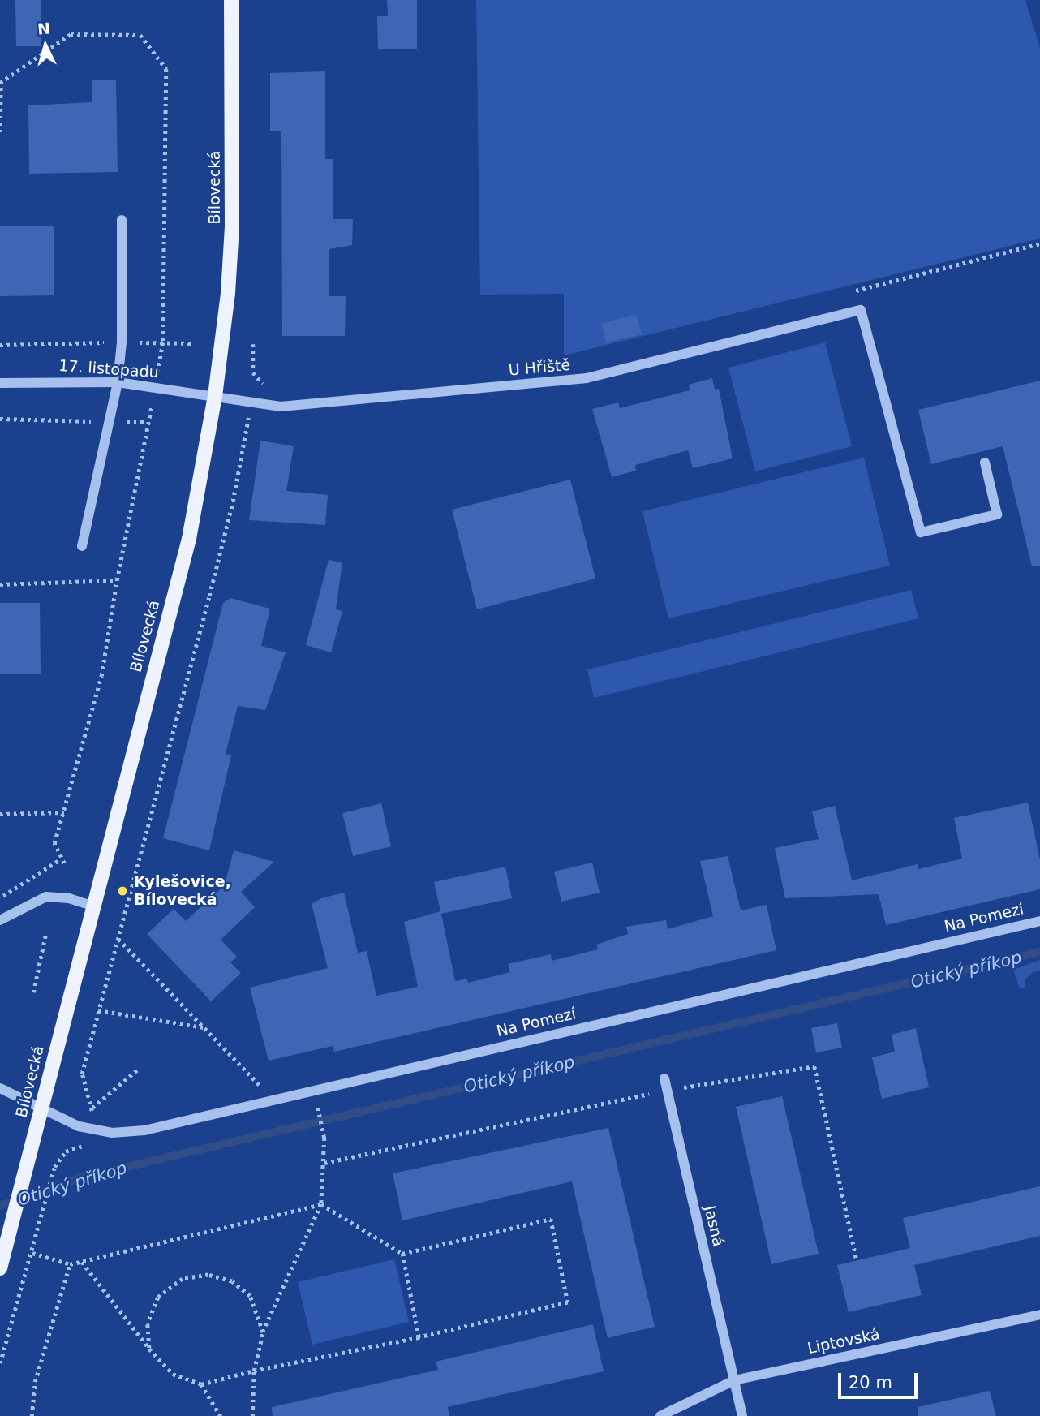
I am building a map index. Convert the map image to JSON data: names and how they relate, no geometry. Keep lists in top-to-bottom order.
{
  "streets": {
    "main road": ["Bílovecká"],
    "street": [
      "U Hřiště",
      "17. listopadu",
      "Na Pomezí",
      "Jasná",
      "Liptovská"
    ]
  },
  "crossings": [
    ["Bílovecká", "U Hřiště"],
    ["Bílovecká", "17. listopadu"],
    ["Bílovecká", "Na Pomezí"],
    ["U Hřiště", "17. listopadu"],
    ["Jasná", "Liptovská"]
  ],
  "water": ["Otický příkop"],
  "places": ["Kylešovice, Bílovecká"],
  "scale_bar": "20 m",
  "north": "top"
}
